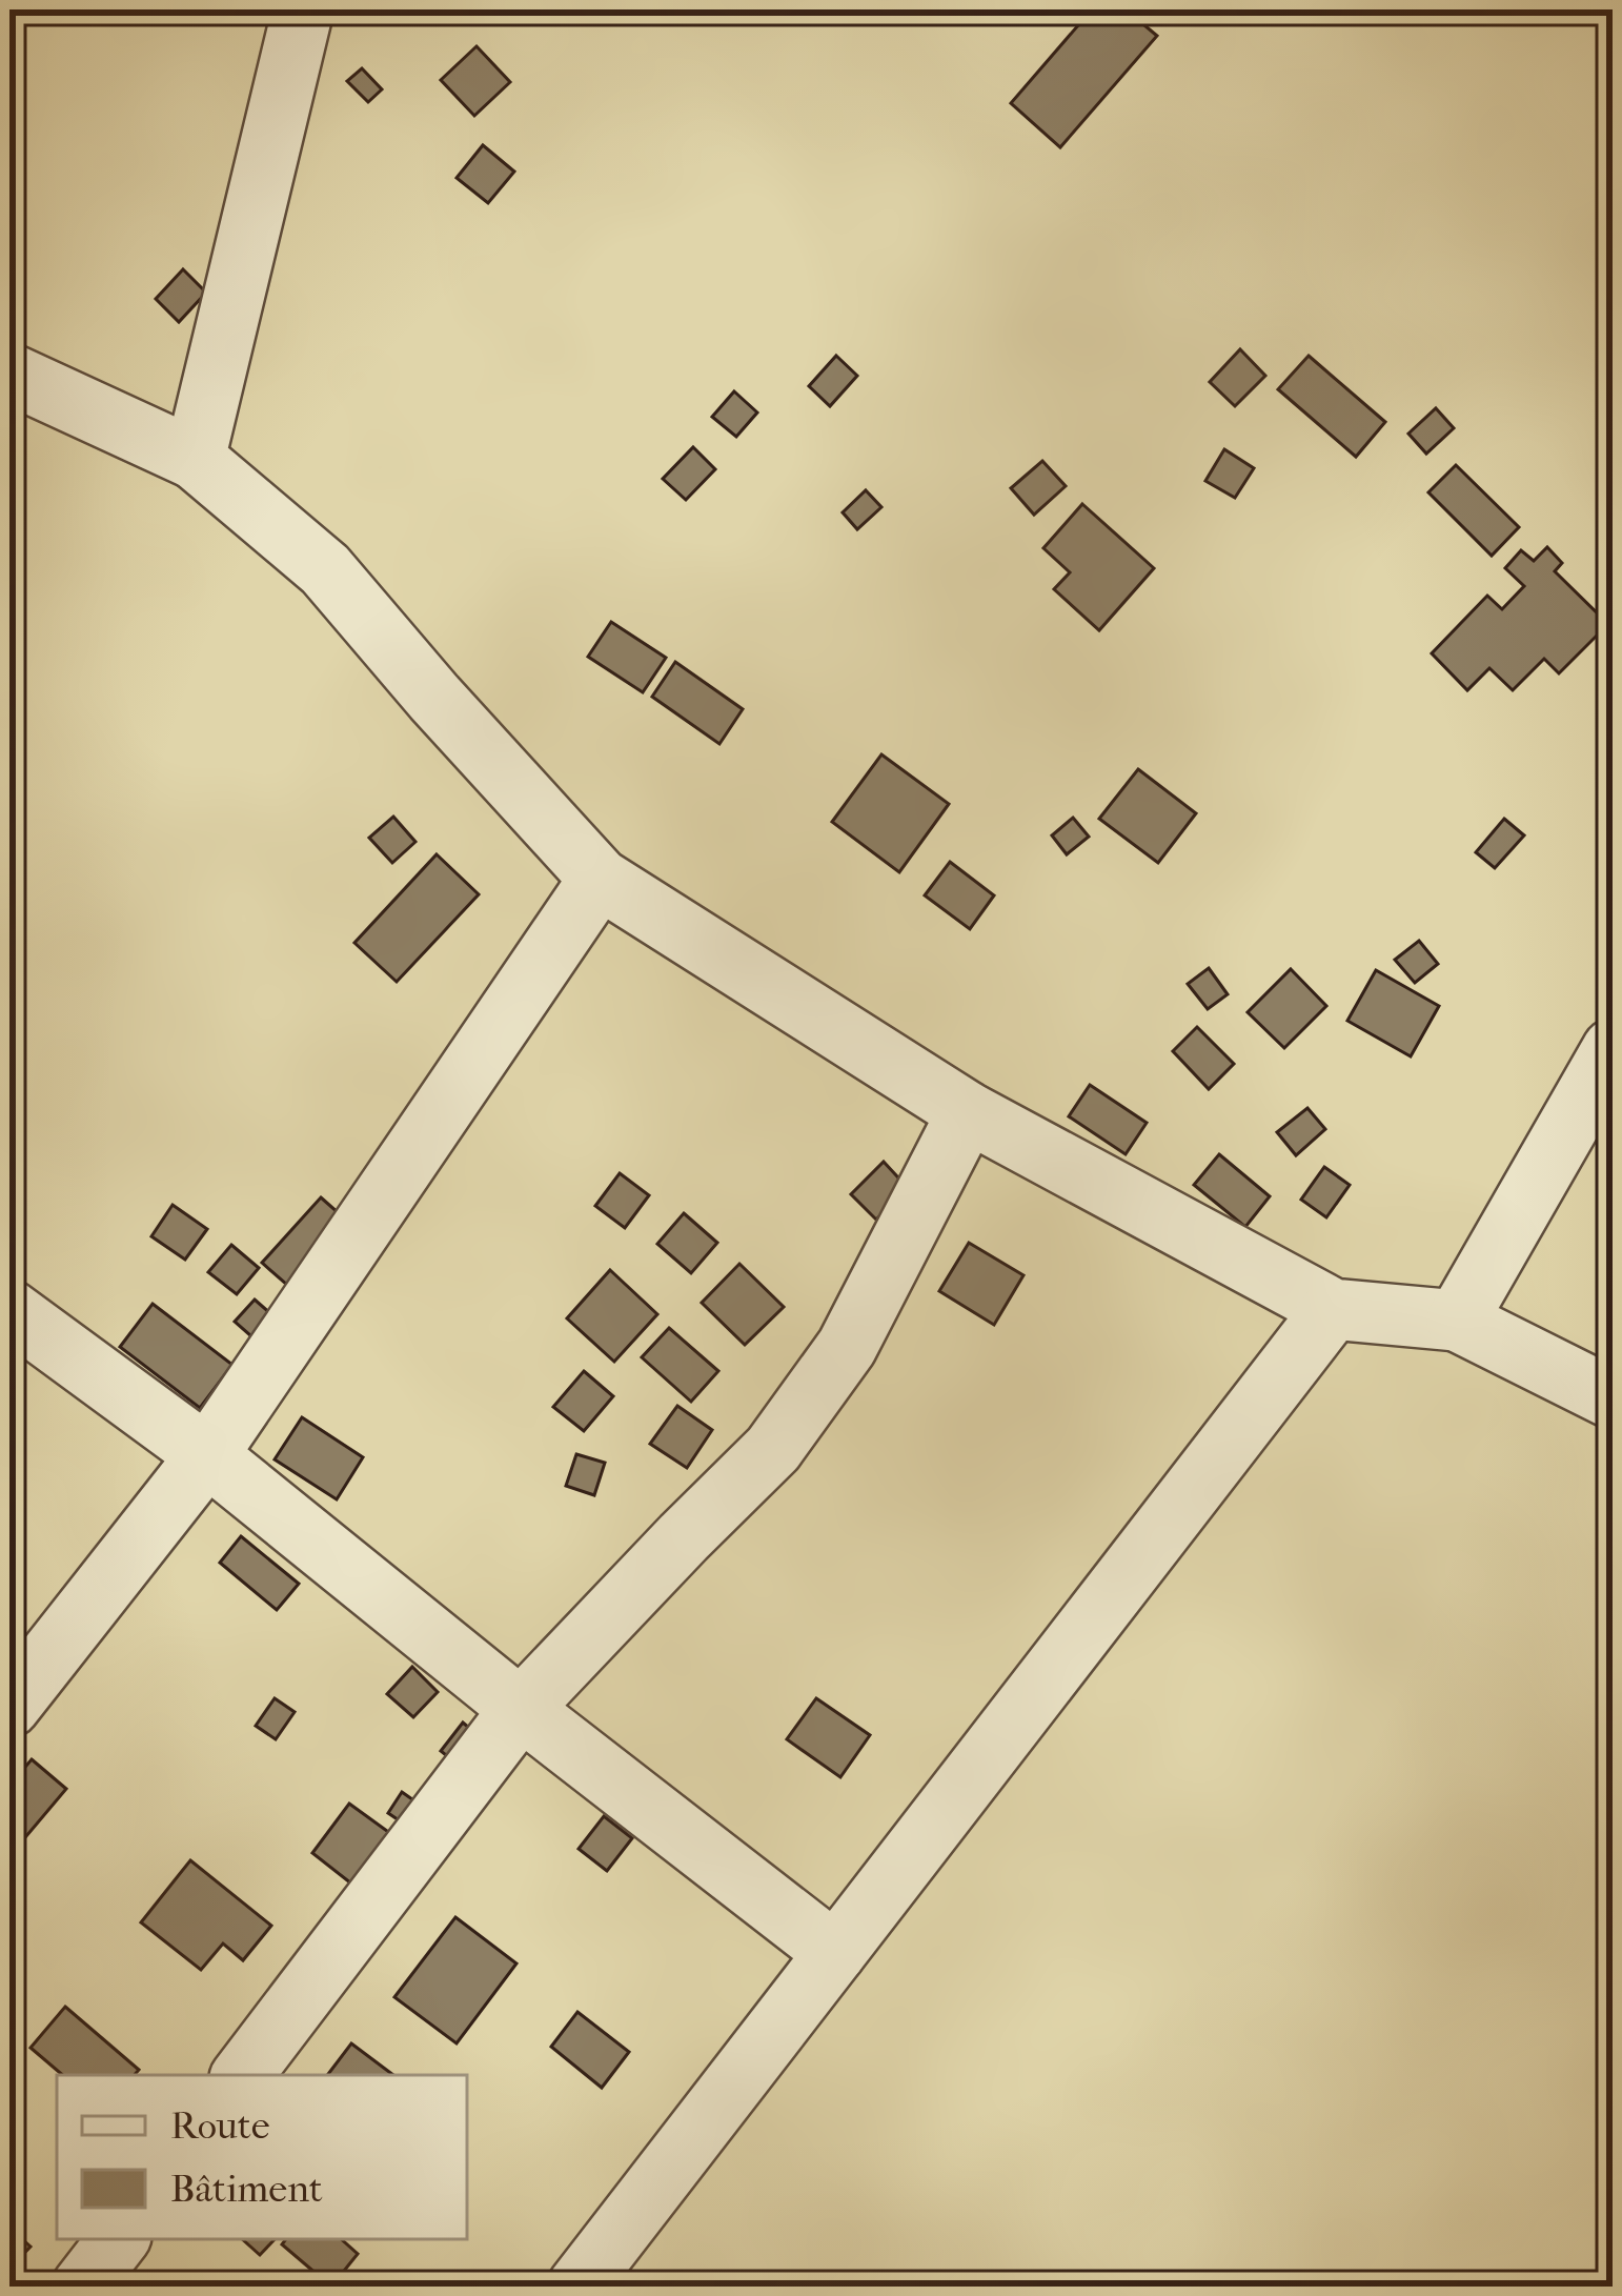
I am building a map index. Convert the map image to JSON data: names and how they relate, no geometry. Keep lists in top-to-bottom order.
{
  "legend": ["Route", "Bâtiment"]
}
